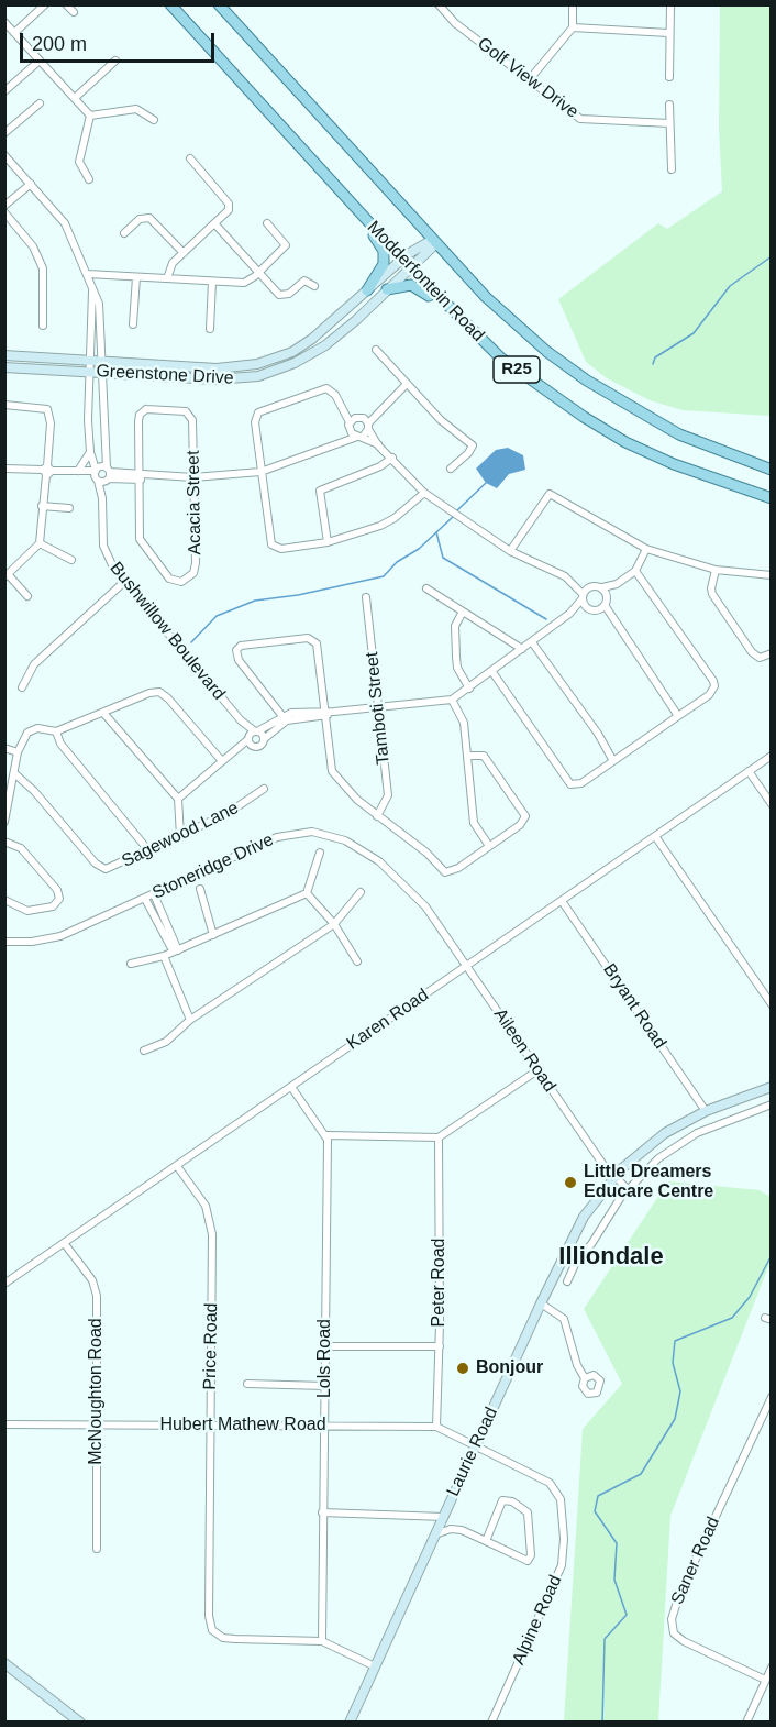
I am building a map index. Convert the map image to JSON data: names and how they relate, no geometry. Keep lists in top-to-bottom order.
{
  "streets": {
    "main road": [
      "Modderfontein Road",
      "R25",
      "Greenstone Drive",
      "Laurie Road"
    ],
    "street": [
      "Golf View Drive",
      "Acacia Street",
      "Bushwillow Boulevard",
      "Tamboti Street",
      "Sagewood Lane",
      "Stoneridge Drive",
      "Bryant Road",
      "Karen Road",
      "Aileen Road",
      "Peter Road",
      "Price Road",
      "Lols Road",
      "McNoughton Road",
      "Hubert Mathew Road",
      "Saner Road",
      "Alpine Road"
    ]
  },
  "crossings": [
    ["Modderfontein Road", "Greenstone Drive"],
    ["Greenstone Drive", "Bushwillow Boulevard"],
    ["Stoneridge Drive", "Aileen Road"],
    ["Bryant Road", "Karen Road"],
    ["Bryant Road", "Laurie Road"],
    ["Karen Road", "Aileen Road"],
    ["Karen Road", "Price Road"],
    ["Karen Road", "McNoughton Road"],
    ["Aileen Road", "Laurie Road"],
    ["Peter Road", "Hubert Mathew Road"],
    ["Price Road", "Lols Road"],
    ["Price Road", "Hubert Mathew Road"],
    ["Lols Road", "Hubert Mathew Road"],
    ["McNoughton Road", "Hubert Mathew Road"],
    ["Hubert Mathew Road", "Laurie Road"],
    ["Hubert Mathew Road", "Alpine Road"],
    ["Laurie Road", "Alpine Road"]
  ],
  "districts": ["Illiondale"],
  "places": ["Little Dreamers Educare Centre", "Bonjour"],
  "scale_bar": "200 m"
}
